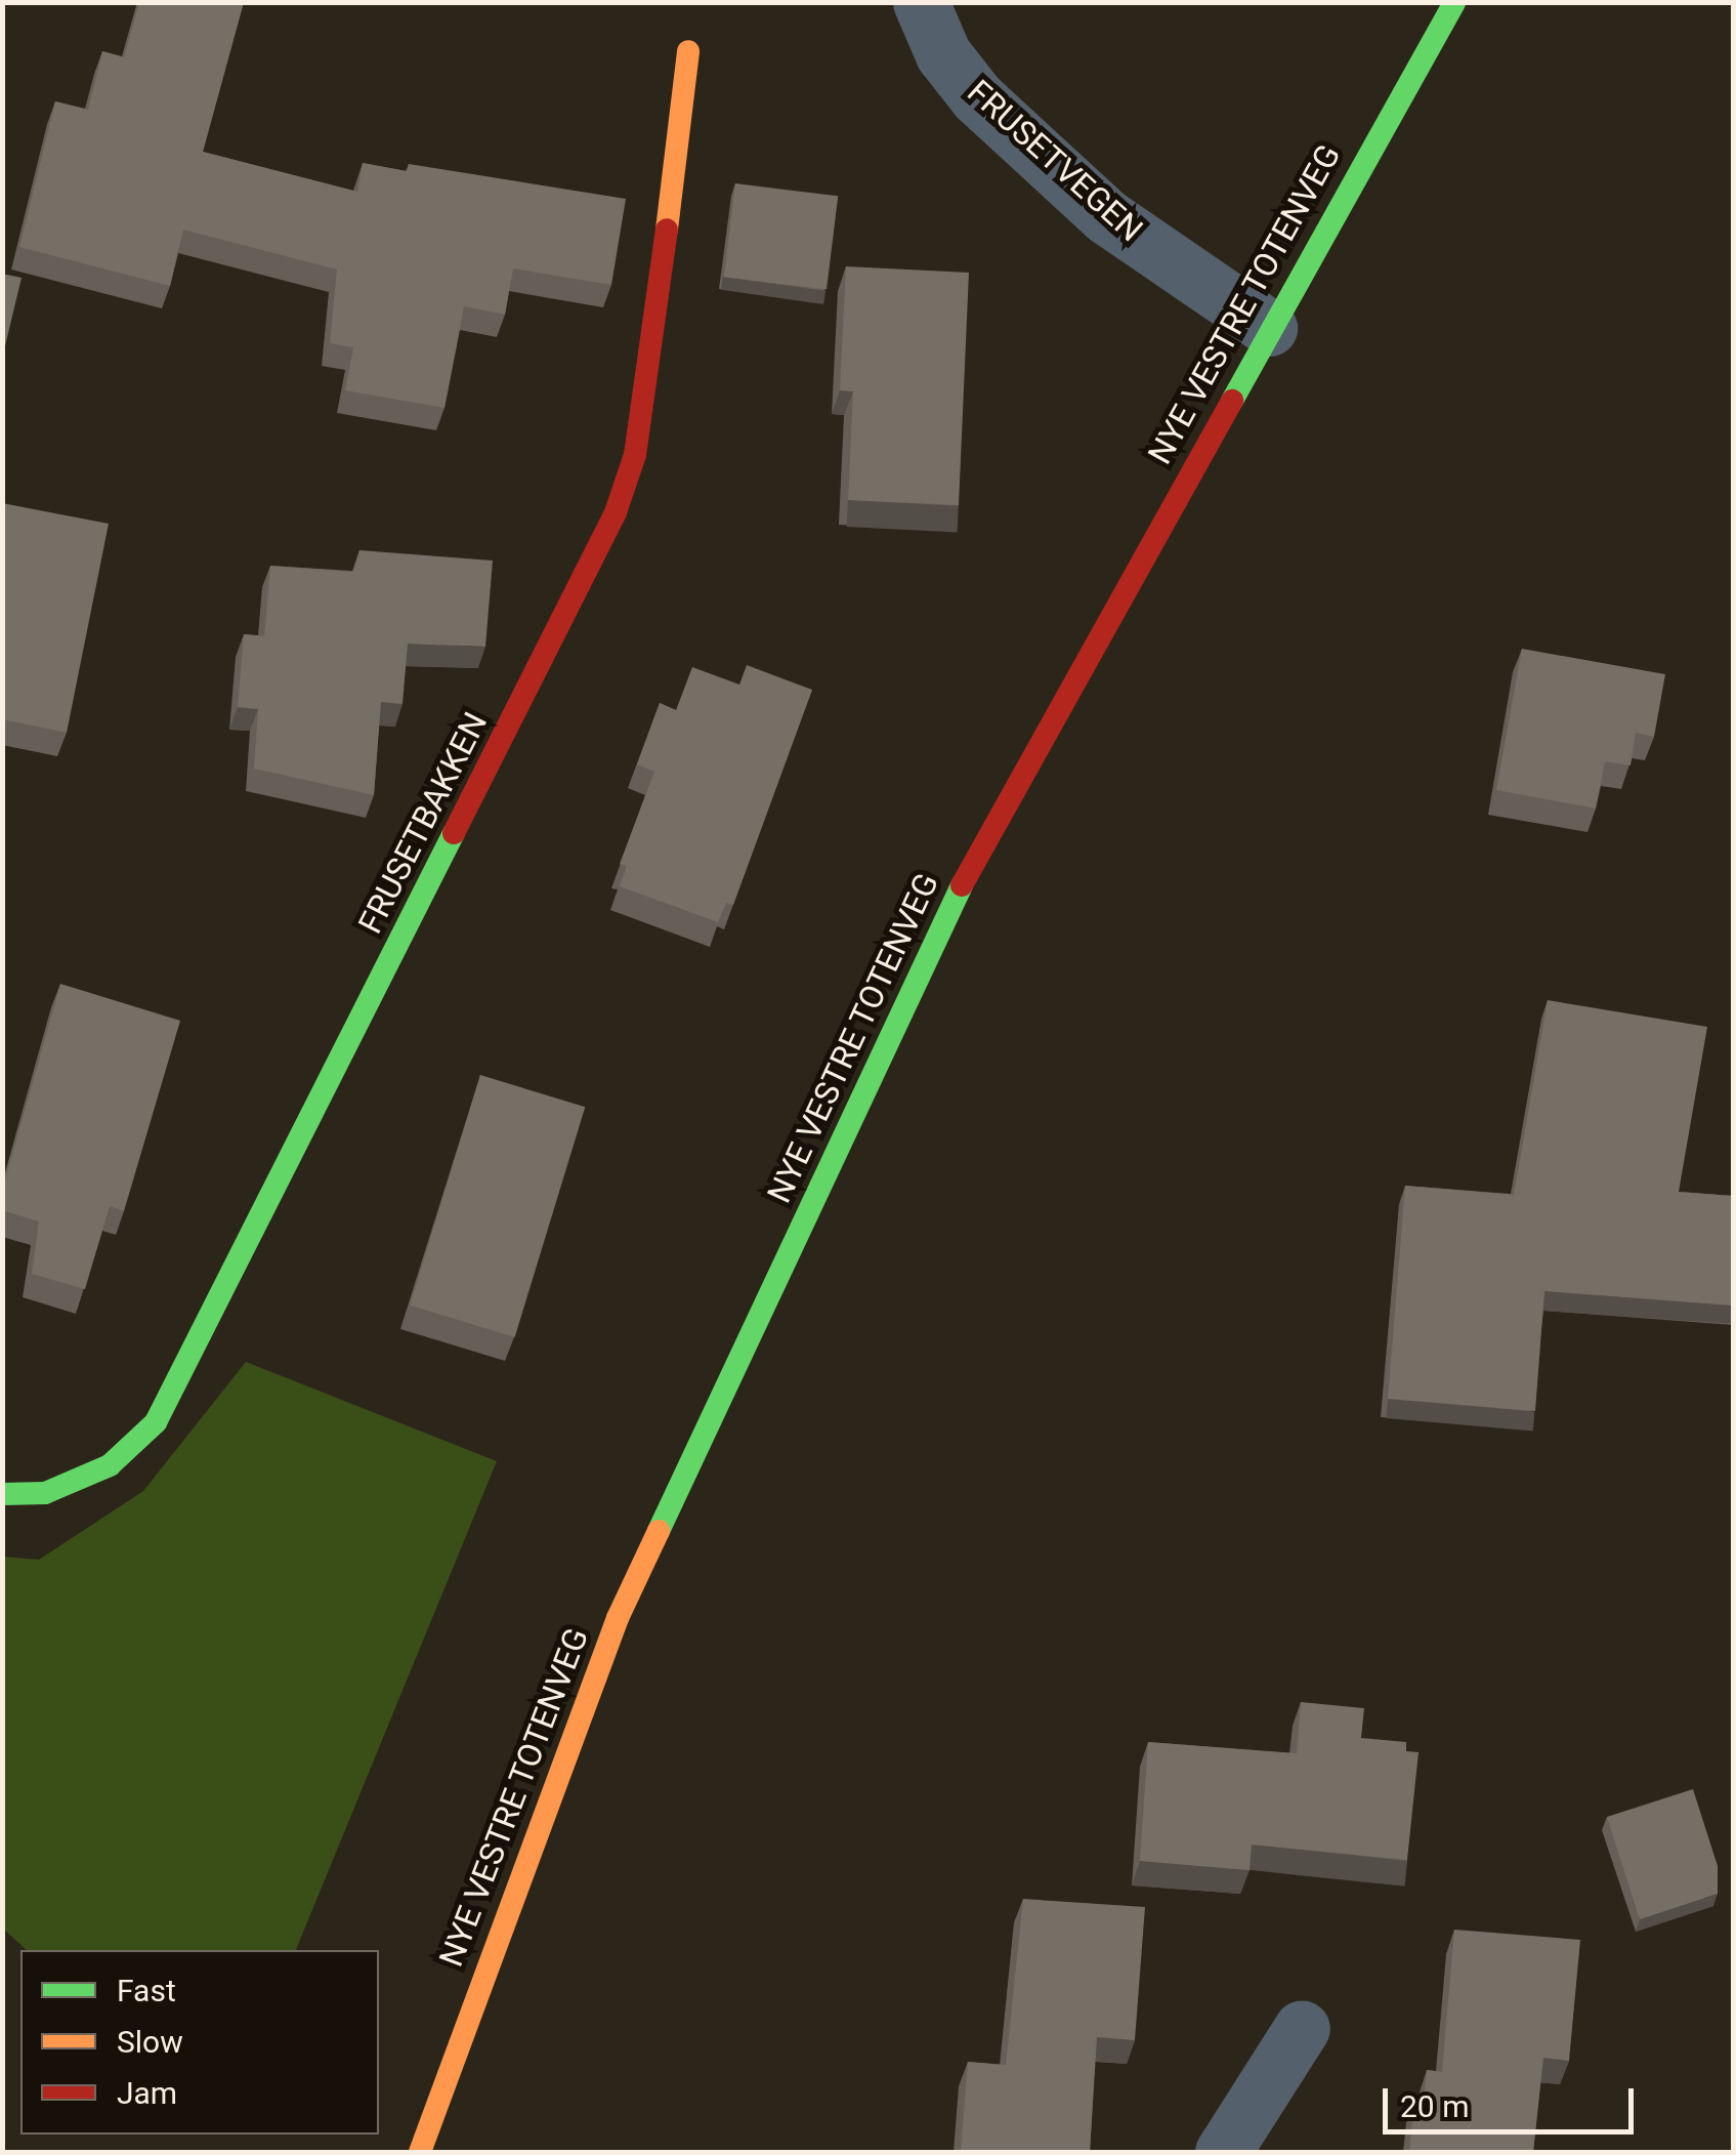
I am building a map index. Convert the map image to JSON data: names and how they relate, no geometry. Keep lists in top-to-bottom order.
{
  "streets": {
    "main road": ["NYE VESTRE TOTENVEG", "FRUSETBAKKEN"],
    "street": ["FRUSETVEGEN"]
  },
  "crossings": [
    ["FRUSETVEGEN", "NYE VESTRE TOTENVEG"]
  ],
  "legend": ["Fast", "Slow", "Jam"],
  "scale_bar": "20 m"
}
